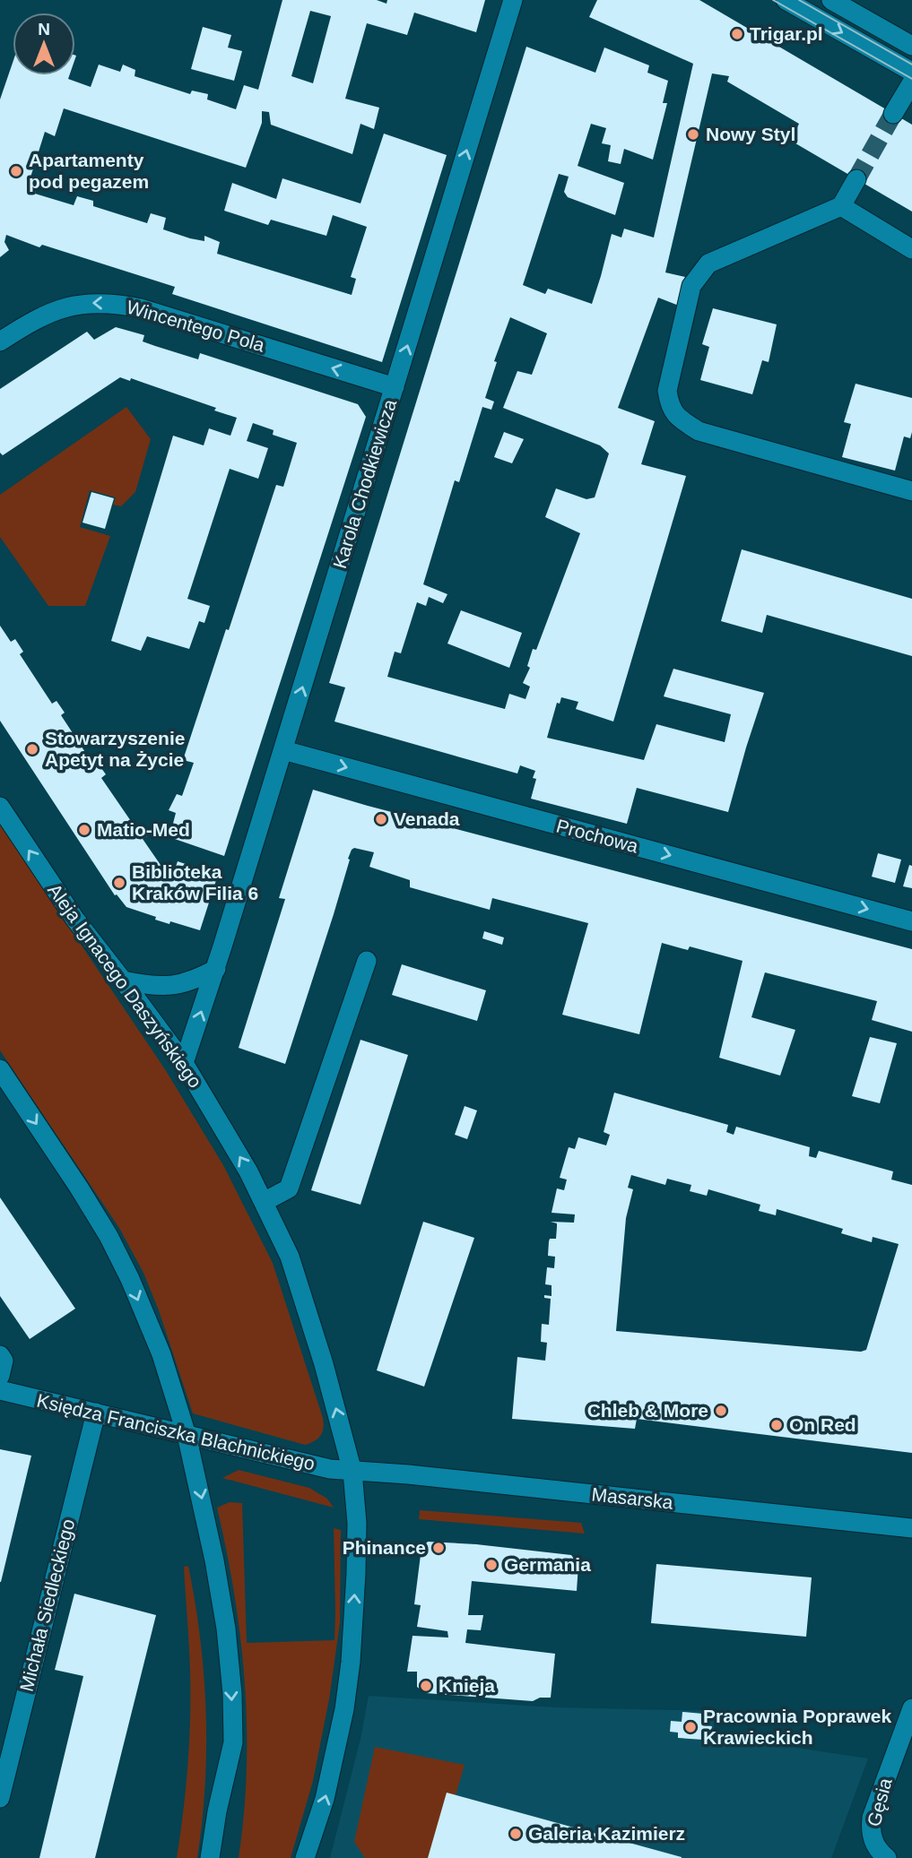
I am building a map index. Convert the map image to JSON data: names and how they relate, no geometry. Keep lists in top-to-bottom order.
{
  "streets": {
    "street": [
      "Wincentego Pola",
      "Karola Chodkiewicza",
      "Prochowa",
      "Aleja Ignacego Daszyńskiego",
      "Księdza Franciszka Blachnickiego",
      "Masarska",
      "Michała Siedleckiego",
      "Gęsia"
    ]
  },
  "crossings": [
    ["Wincentego Pola", "Karola Chodkiewicza"],
    ["Karola Chodkiewicza", "Prochowa"],
    ["Karola Chodkiewicza", "Aleja Ignacego Daszyńskiego"],
    ["Aleja Ignacego Daszyńskiego", "Księdza Franciszka Blachnickiego"],
    ["Aleja Ignacego Daszyńskiego", "Masarska"],
    ["Księdza Franciszka Blachnickiego", "Masarska"],
    ["Księdza Franciszka Blachnickiego", "Michała Siedleckiego"]
  ],
  "one_way": ["Wincentego Pola", "Karola Chodkiewicza", "Prochowa"],
  "places": [
    "Trigar.pl",
    "Nowy Styl",
    "Apartamenty pod pegazem",
    "Stowarzyszenie Apetyt na Życie",
    "Venada",
    "Matio-Med",
    "Biblioteka Kraków Filia 6",
    "Chleb & More",
    "On Red",
    "Phinance",
    "Germania",
    "Knieja",
    "Pracownia Poprawek Krawieckich",
    "Galeria Kazimierz"
  ],
  "north": "top"
}
